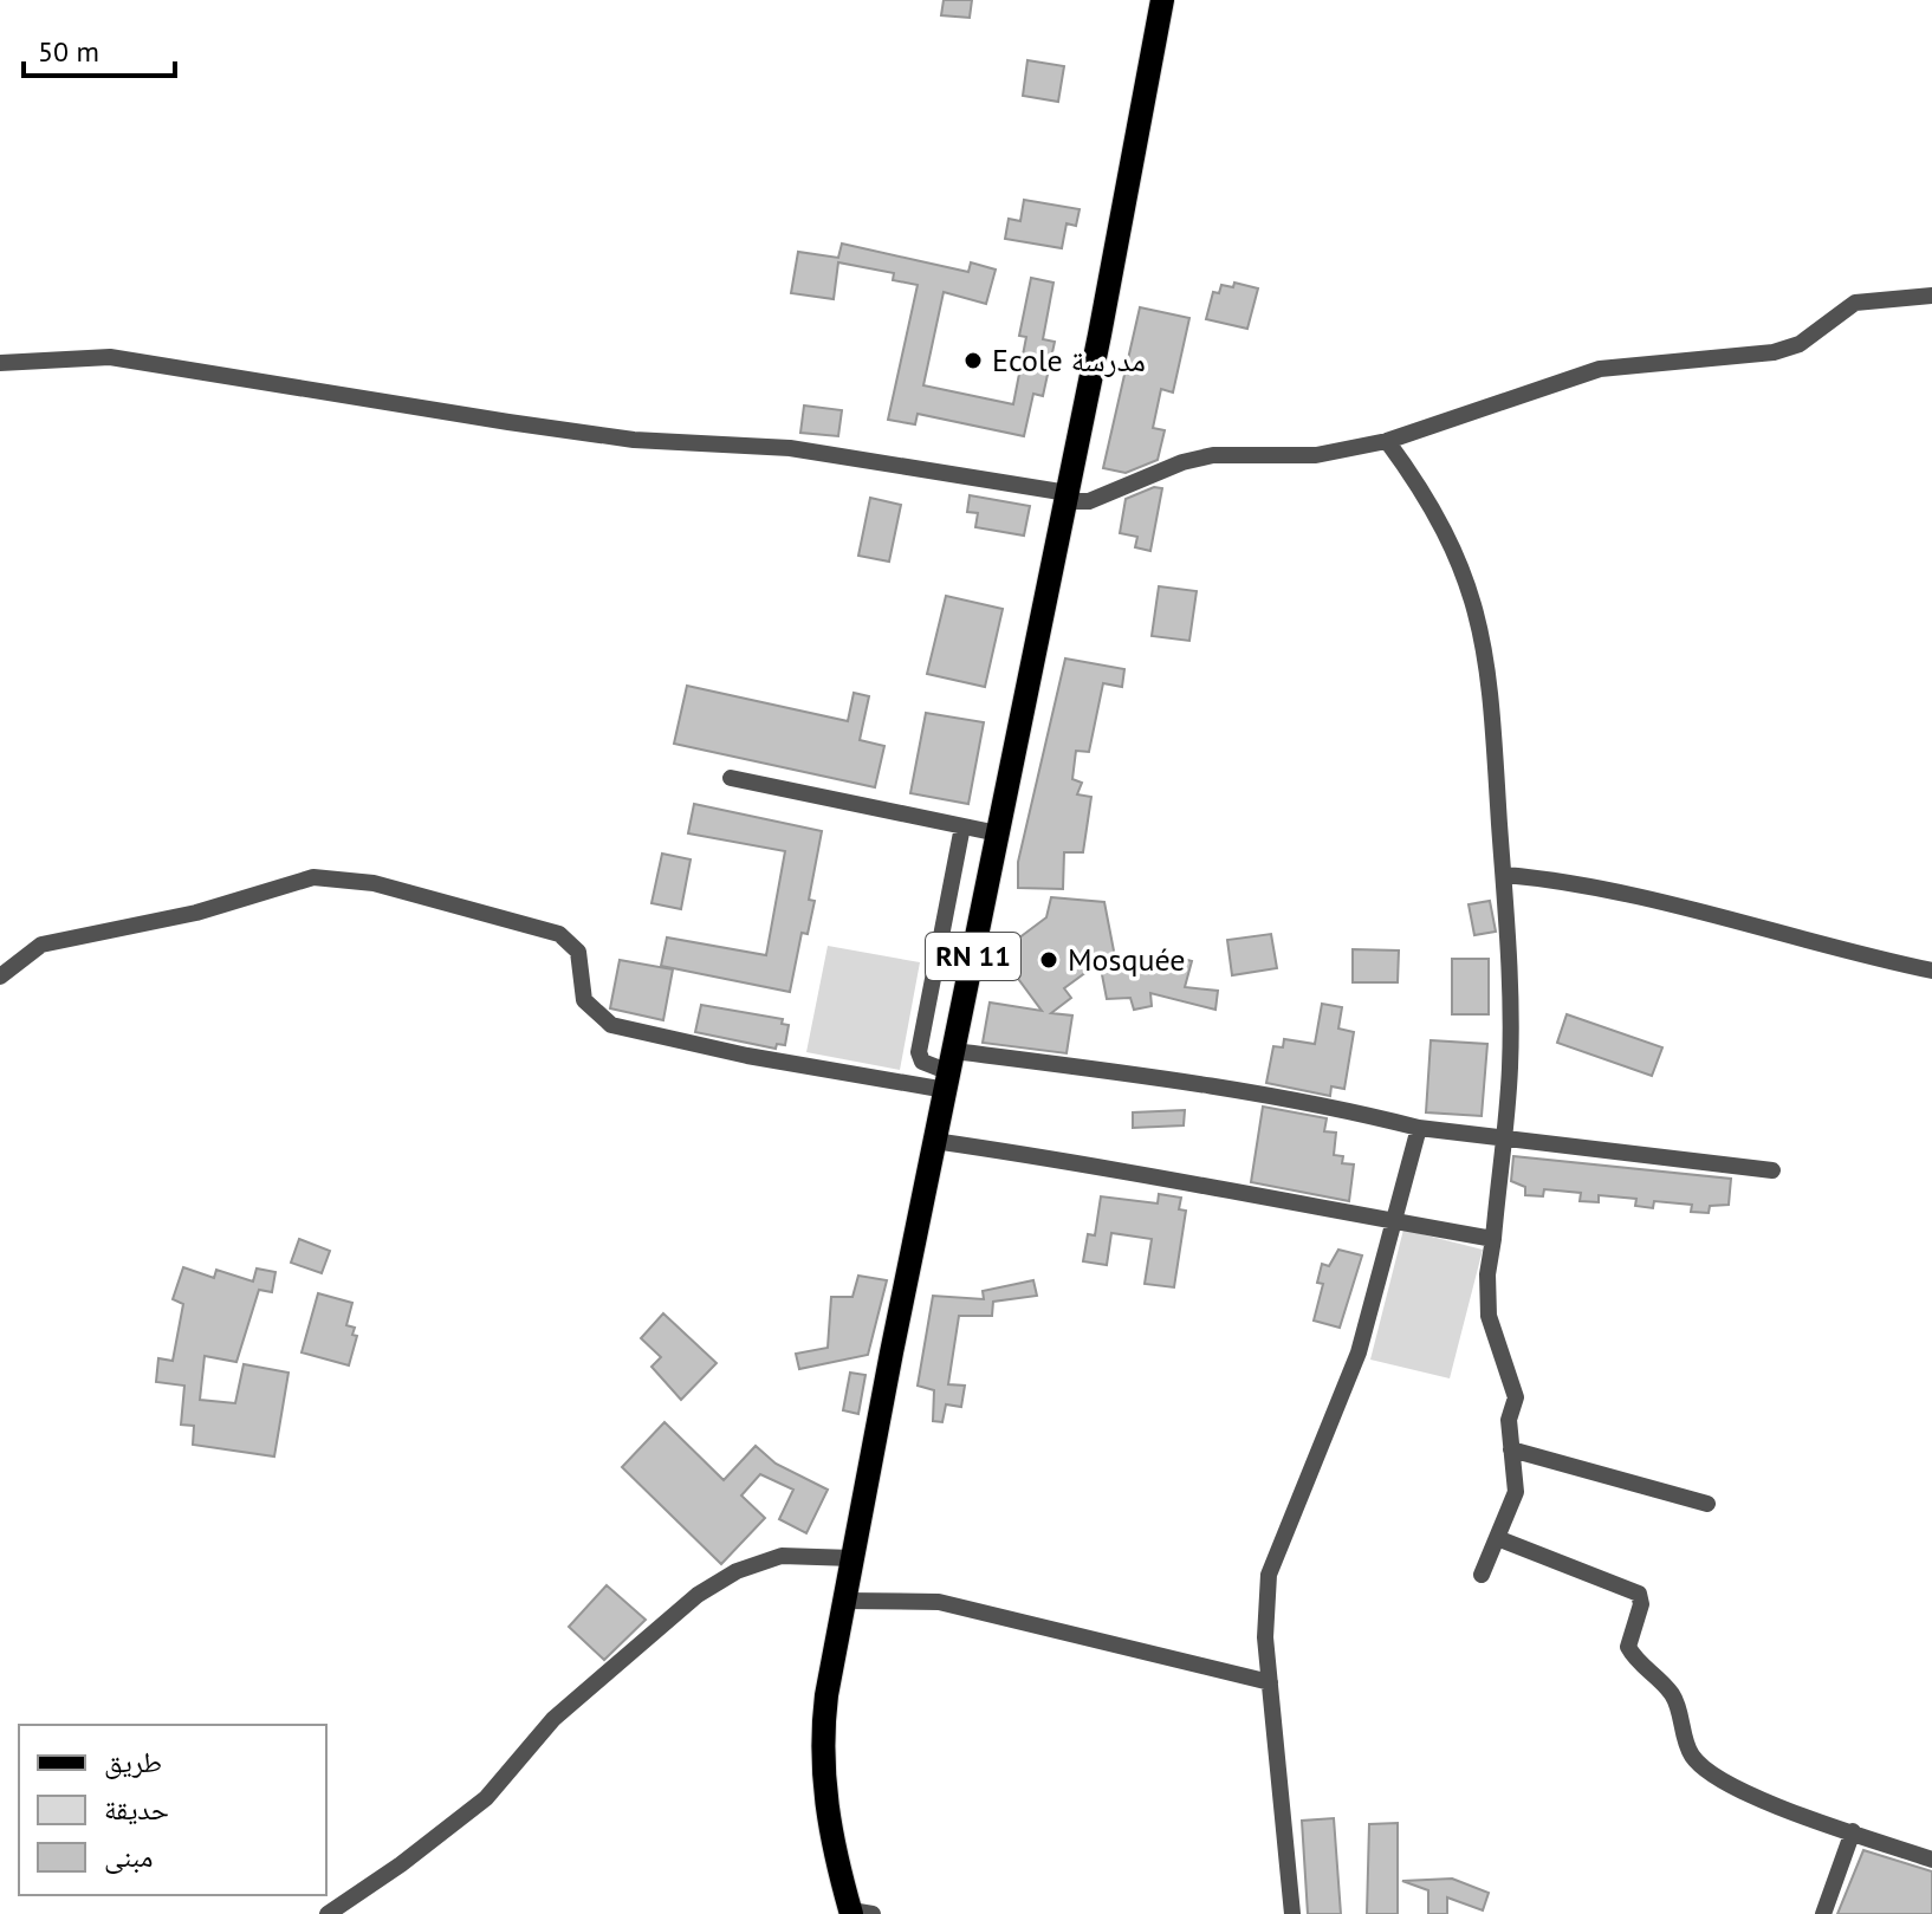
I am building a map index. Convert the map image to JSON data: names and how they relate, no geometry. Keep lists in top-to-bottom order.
{
  "streets": {
    "main road": ["RN 11"]
  },
  "places": ["Ecole مدرسة", "Mosquée"],
  "legend": ["طريق", "حديقة", "مبنى"],
  "scale_bar": "50 m"
}
